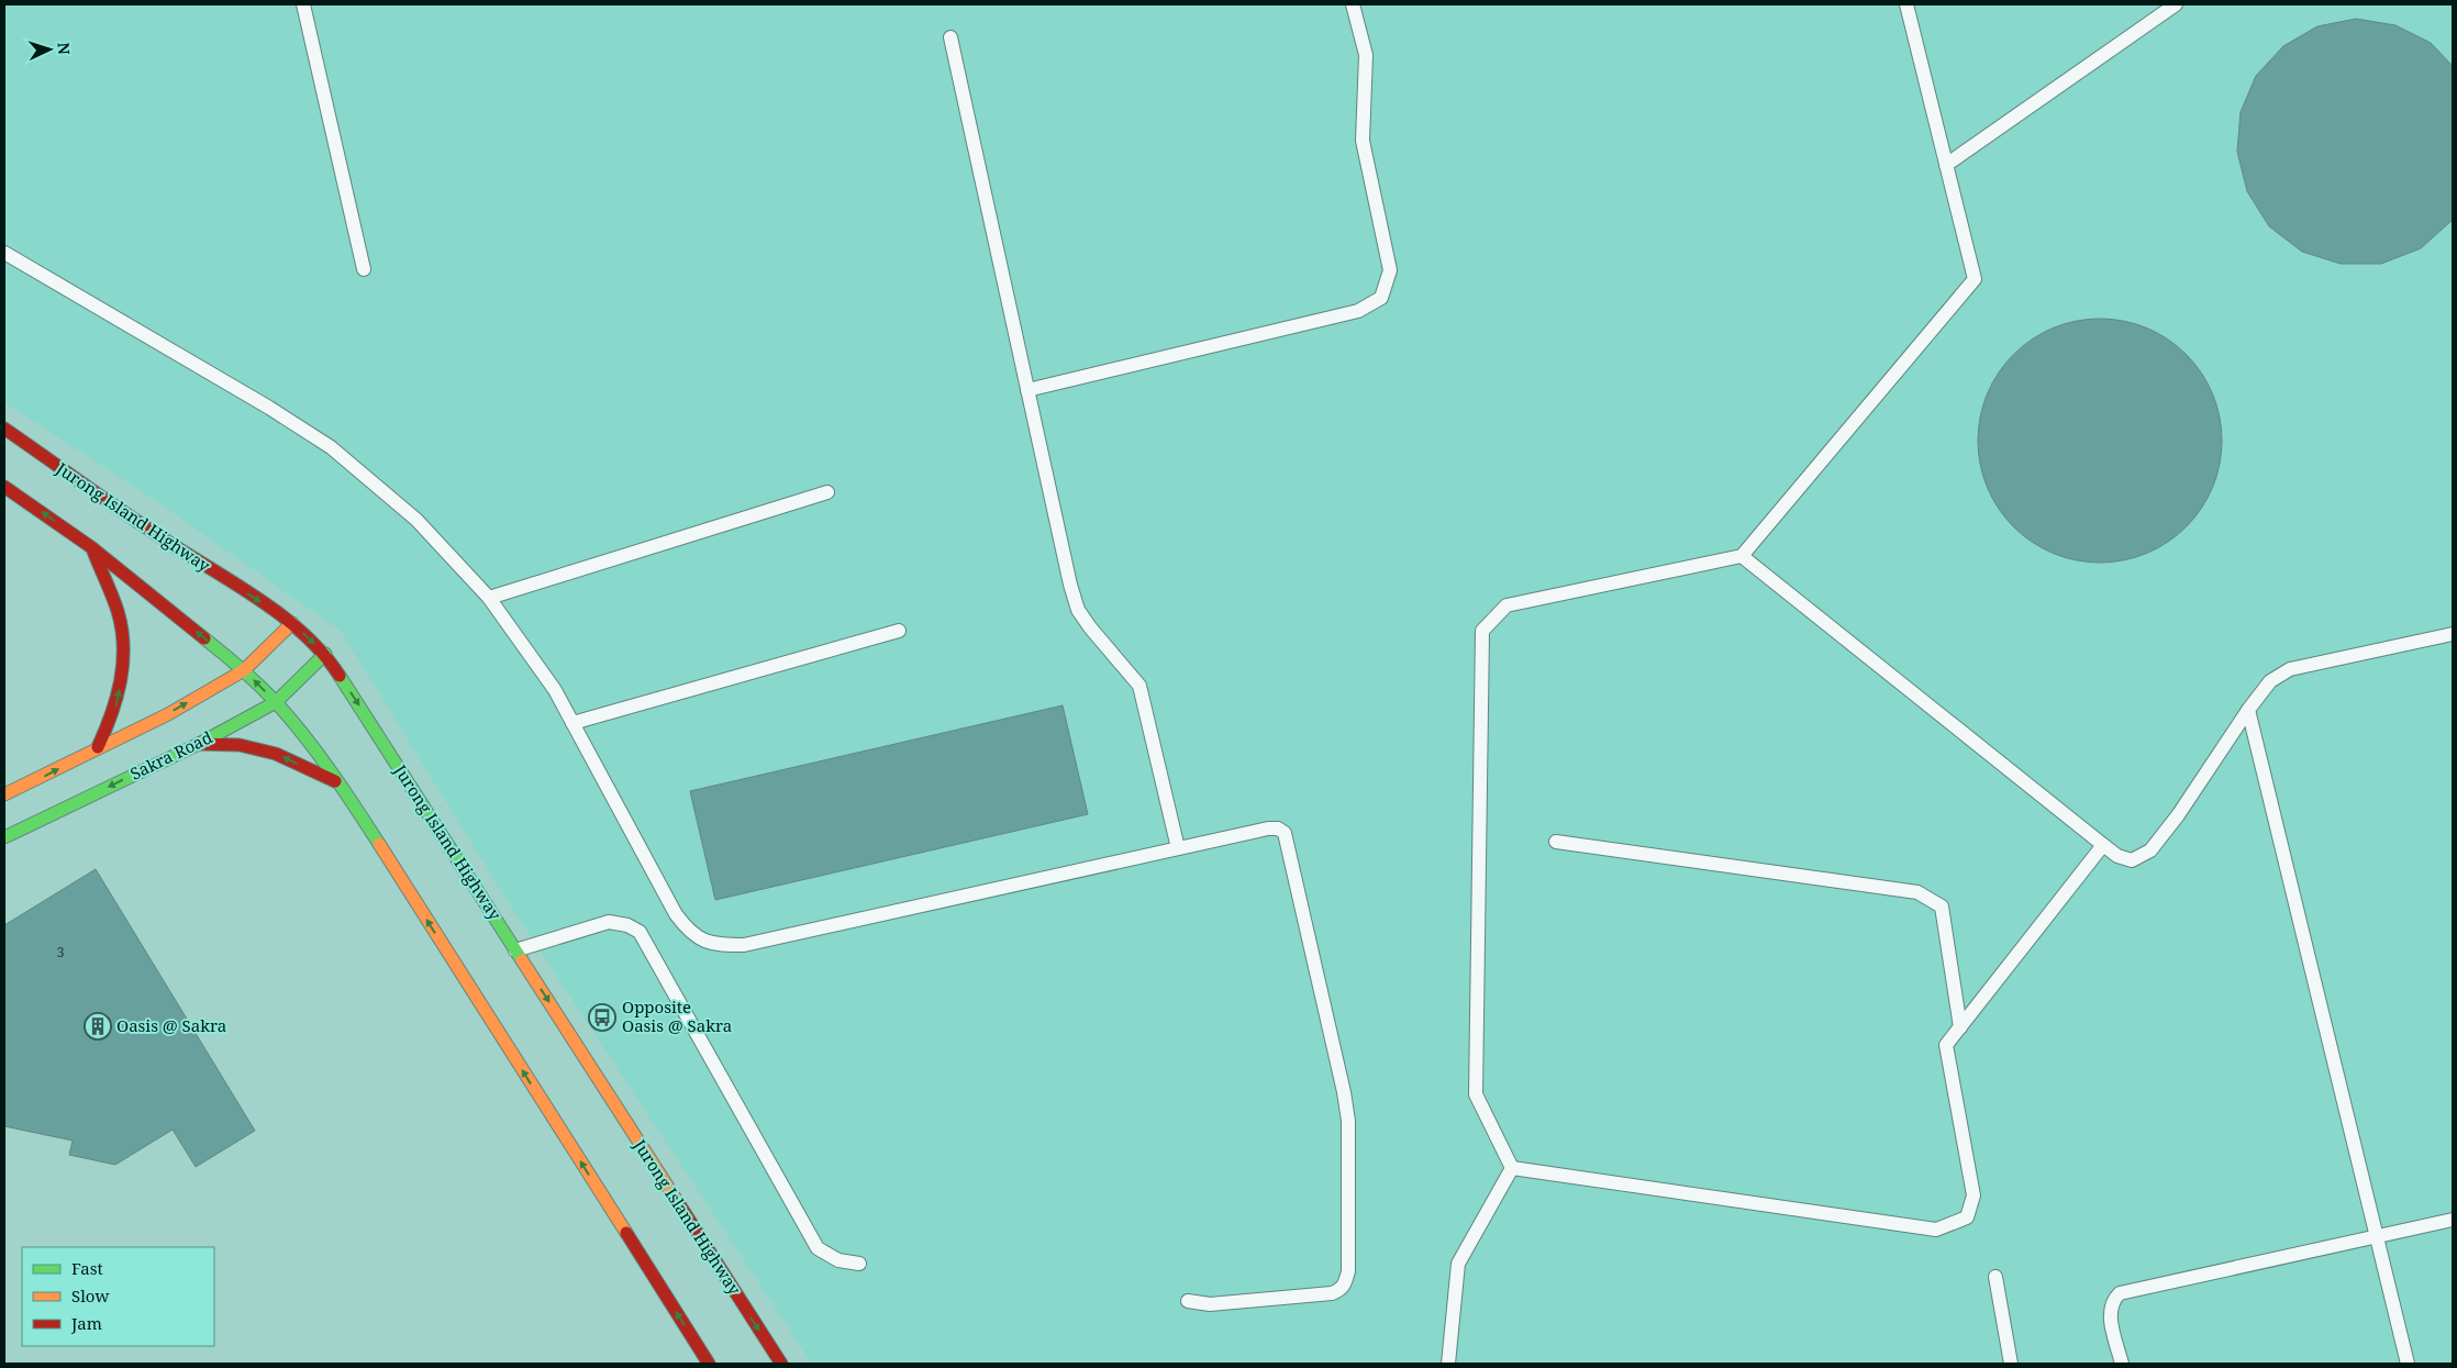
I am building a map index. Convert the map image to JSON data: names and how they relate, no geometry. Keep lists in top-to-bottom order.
{
  "streets": {
    "main road": ["Jurong Island Highway", "Sakra Road"]
  },
  "crossings": [
    ["Jurong Island Highway", "Sakra Road"]
  ],
  "places": {
    "bus stop": ["Opposite Oasis @ Sakra"],
    "building": ["Oasis @ Sakra"]
  },
  "house_numbers": ["3"],
  "legend": ["Fast", "Slow", "Jam"],
  "north": "right"
}
